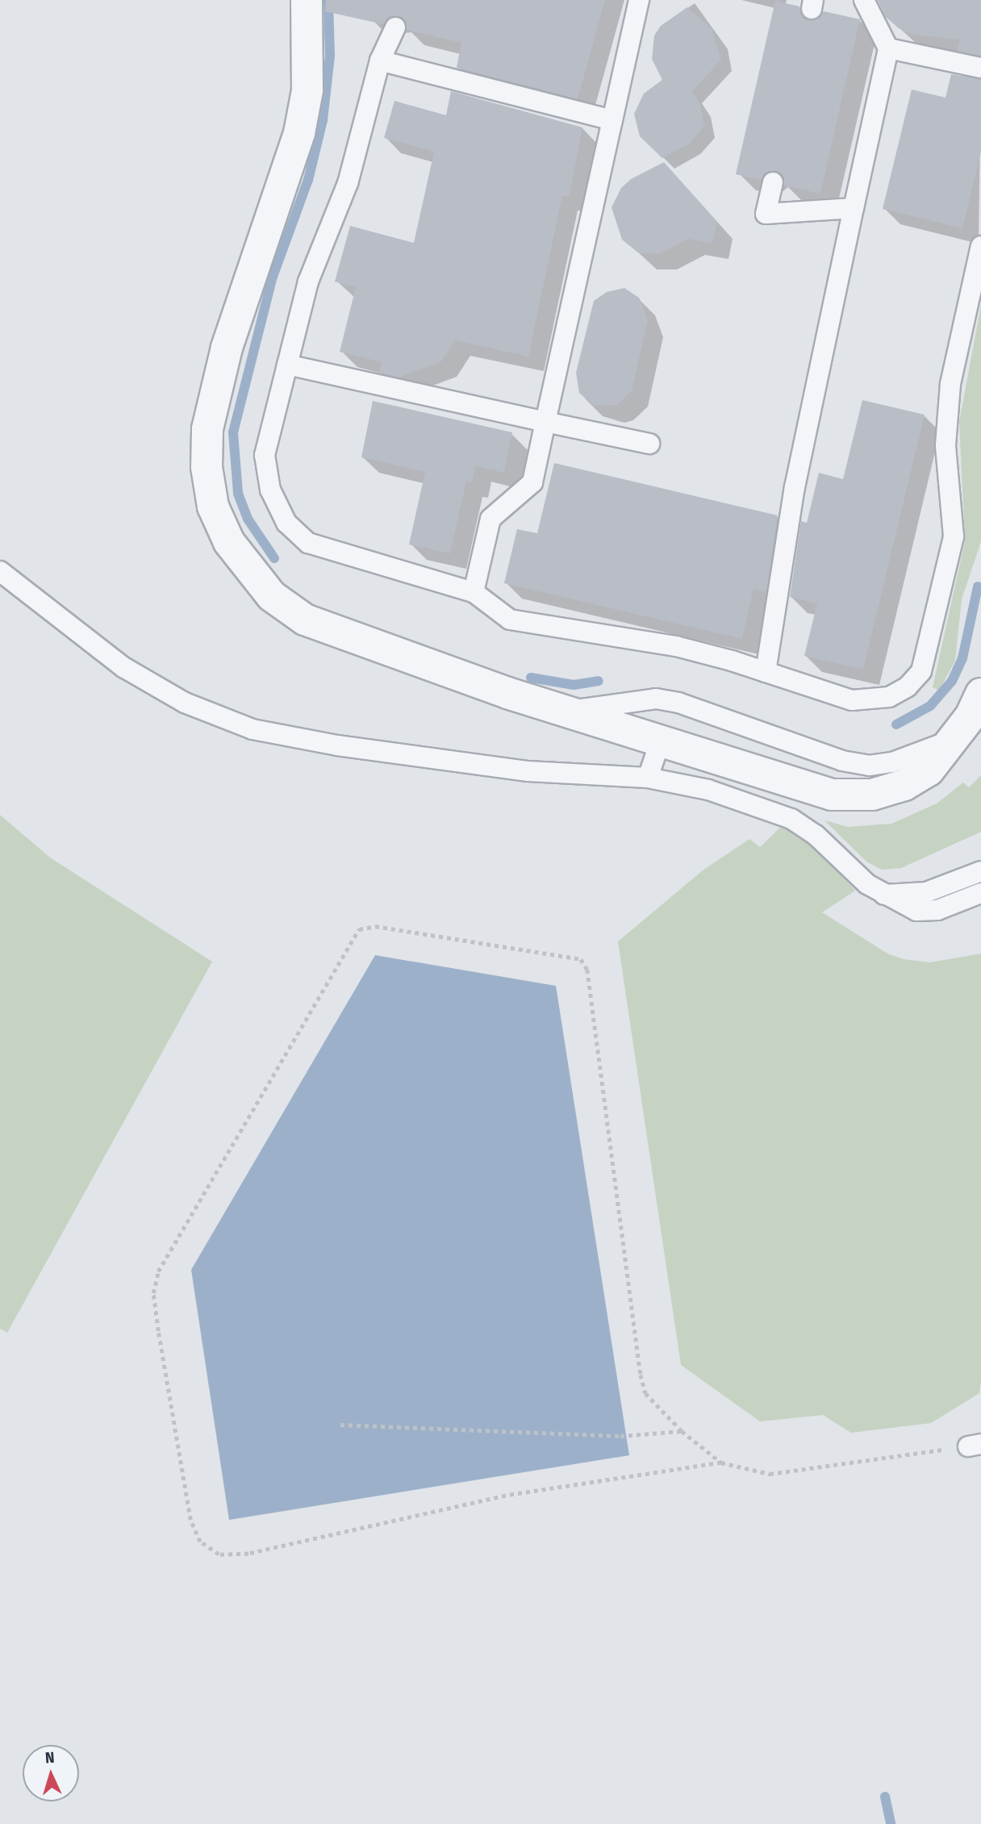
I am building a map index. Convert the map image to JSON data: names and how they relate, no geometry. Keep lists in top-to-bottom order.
{
  "north": "top"
}
